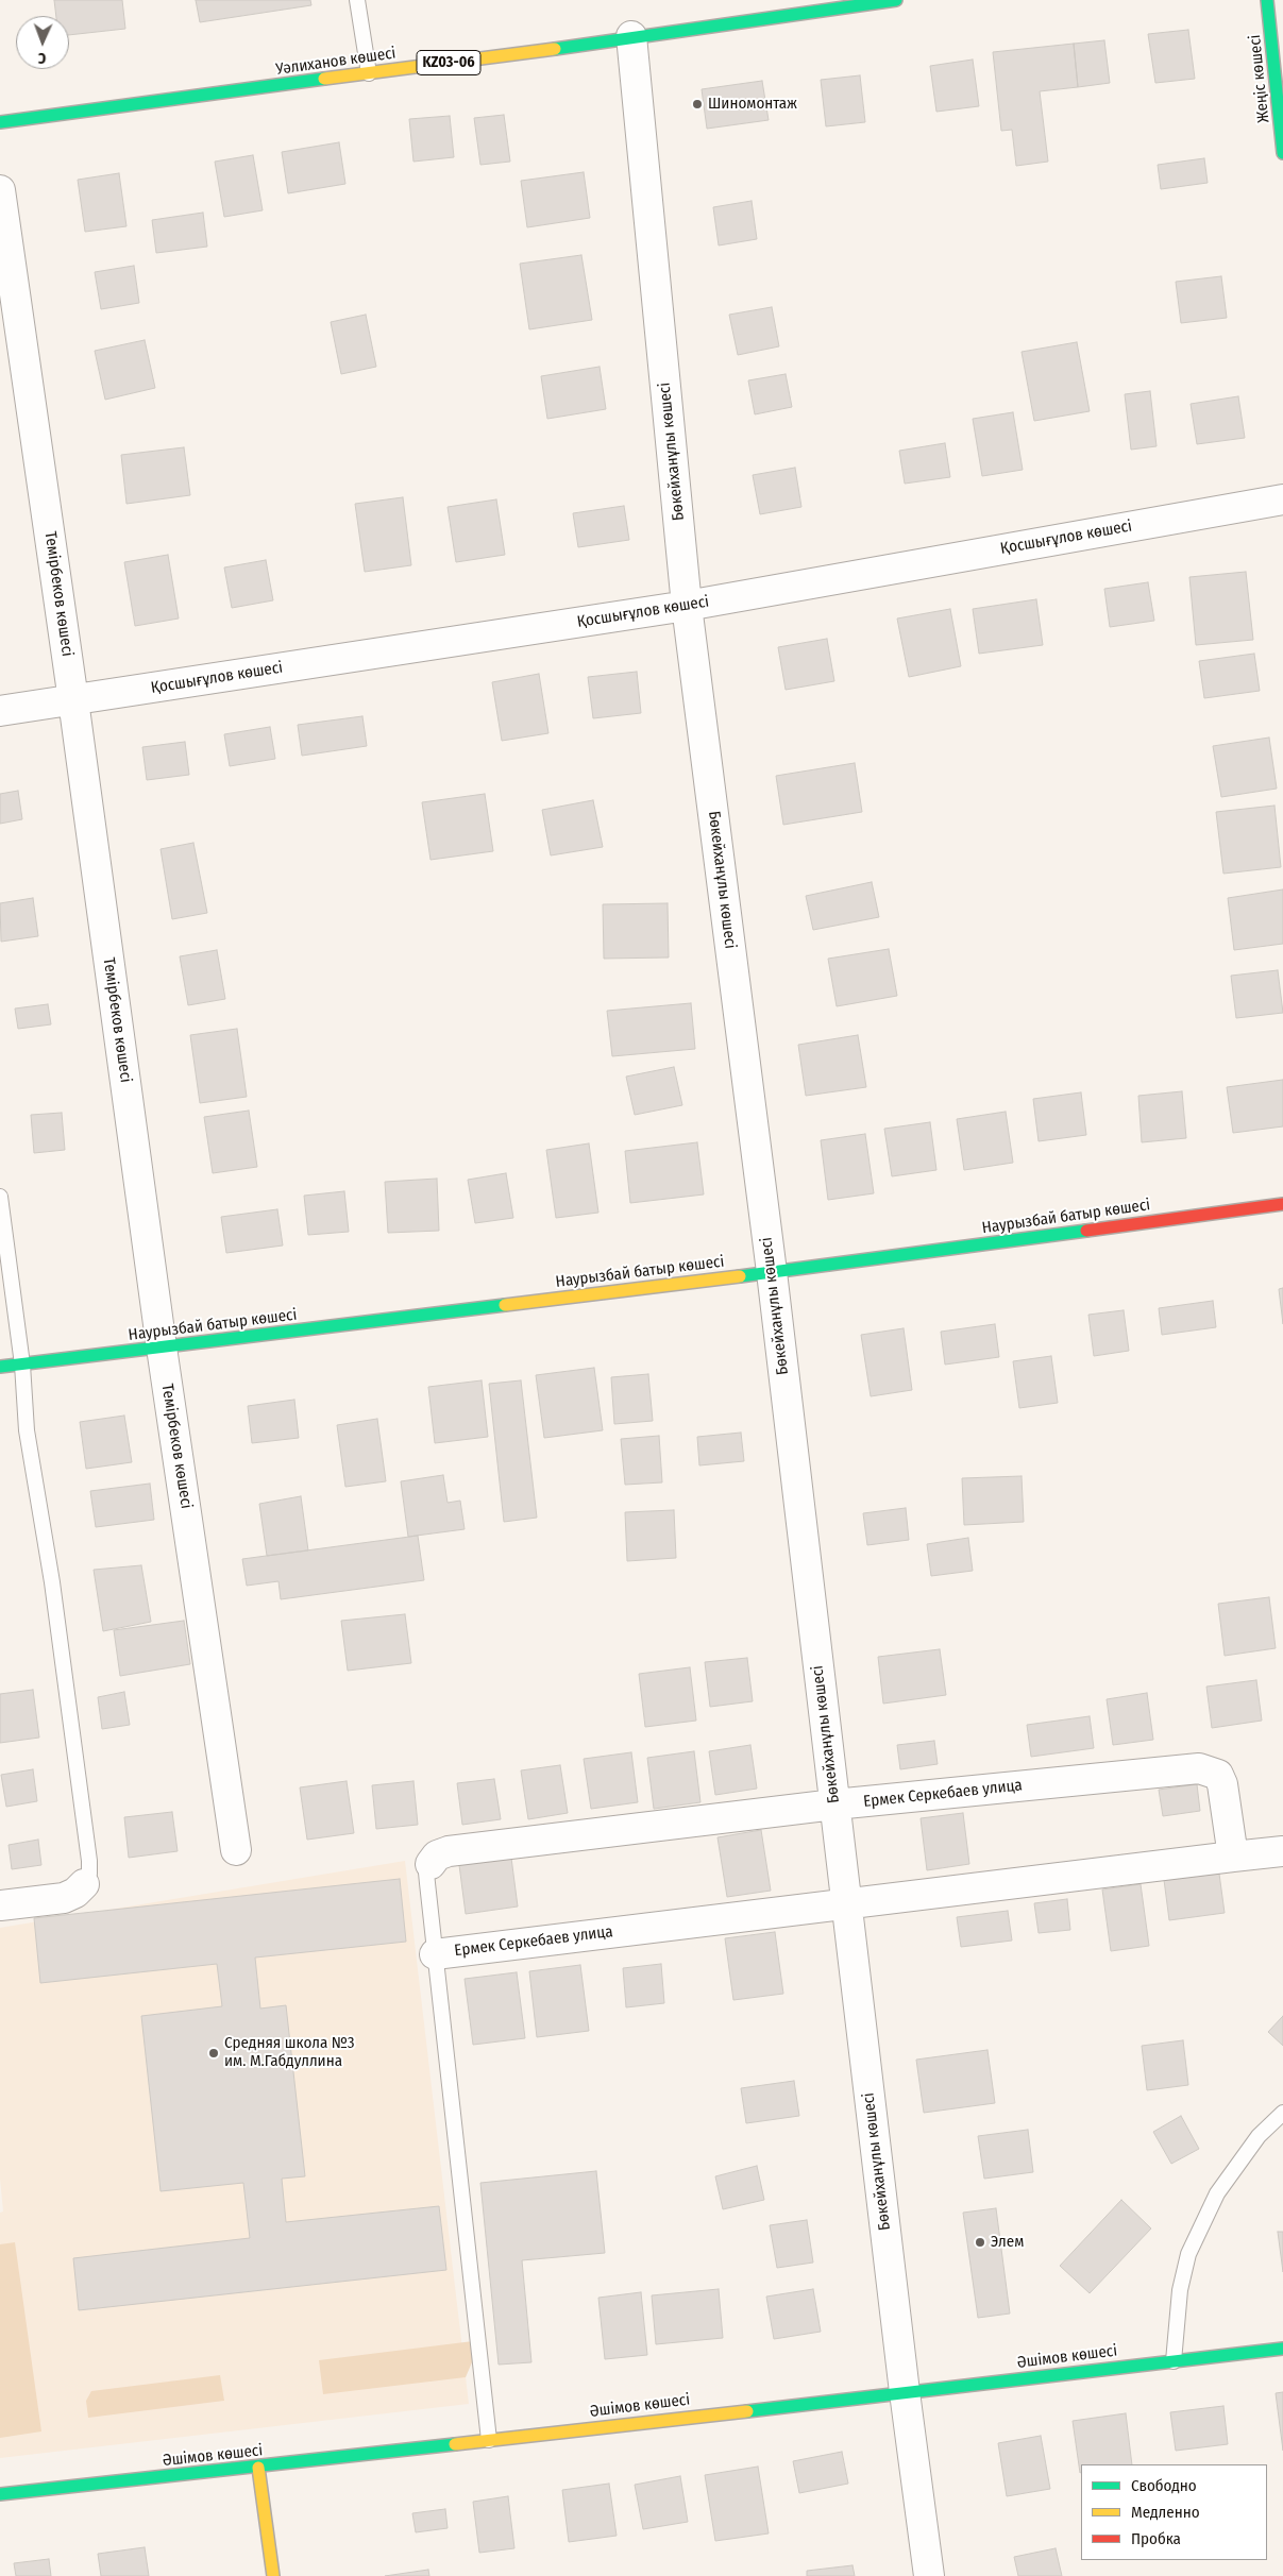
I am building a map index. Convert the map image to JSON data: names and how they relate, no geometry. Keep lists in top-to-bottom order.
{
  "streets": {
    "street": [
      "Уәлиханов көшесі",
      "KZ03-06",
      "Жеңіс көшесі",
      "Бөкейханұлы көшесі",
      "Қосшығұлов көшесі",
      "Темірбеков көшесі",
      "Наурызбай батыр көшесі",
      "Ермек Серкебаев улица",
      "Әшімов көшесі"
    ]
  },
  "crossings": [
    ["Уәлиханов көшесі", "Бөкейханұлы көшесі"],
    ["Бөкейханұлы көшесі", "Қосшығұлов көшесі"],
    ["Бөкейханұлы көшесі", "Наурызбай батыр көшесі"],
    ["Бөкейханұлы көшесі", "Ермек Серкебаев улица"],
    ["Бөкейханұлы көшесі", "Әшімов көшесі"],
    ["Қосшығұлов көшесі", "Темірбеков көшесі"],
    ["Темірбеков көшесі", "Наурызбай батыр көшесі"]
  ],
  "places": ["Шиномонтаж", "Средняя школа №3 им. М.Габдуллина", "Элем"],
  "legend": ["Свободно", "Медленно", "Пробка"],
  "north": "bottom"
}
